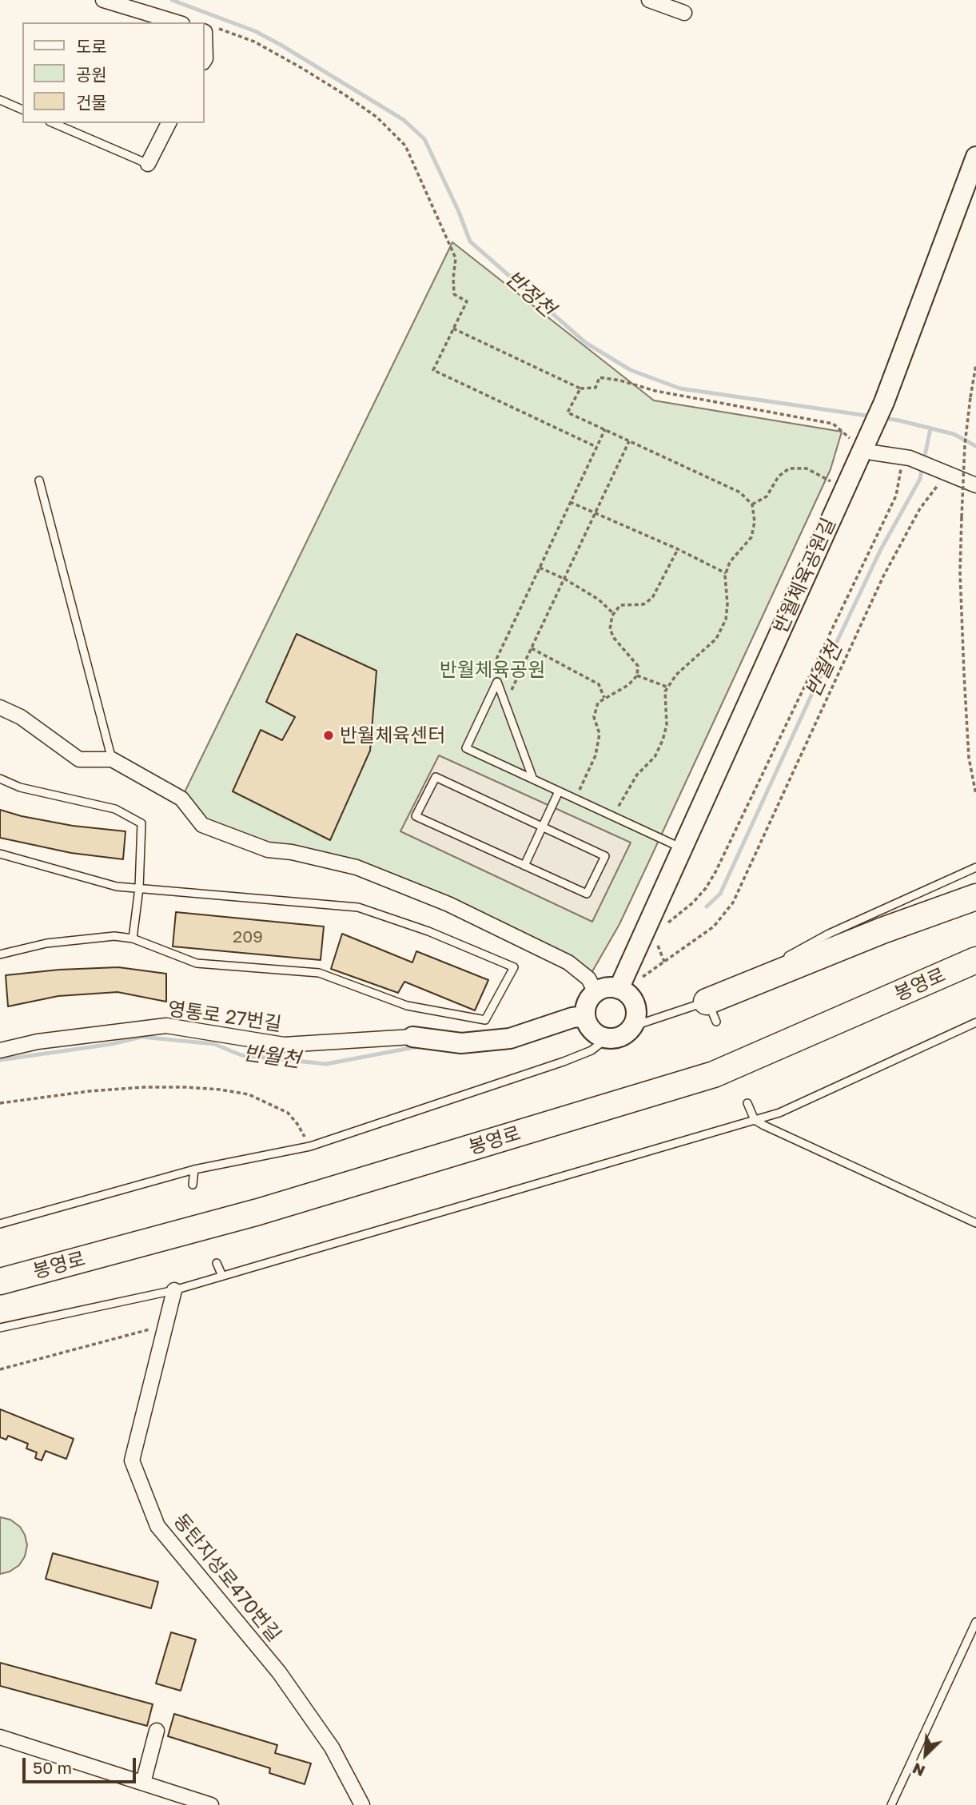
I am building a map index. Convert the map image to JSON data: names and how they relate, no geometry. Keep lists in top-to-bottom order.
{
  "streets": {
    "highway": ["봉영로"],
    "street": ["반월체육공원길", "영통로 27번길", "동탄지성로470번길"]
  },
  "water": ["반정천", "반월천"],
  "parks": ["반월체육공원"],
  "places": ["반월체육센터"],
  "house_numbers": ["209"],
  "legend": ["도로", "공원", "건물"],
  "scale_bar": "50 m",
  "north": "bottom left"
}
